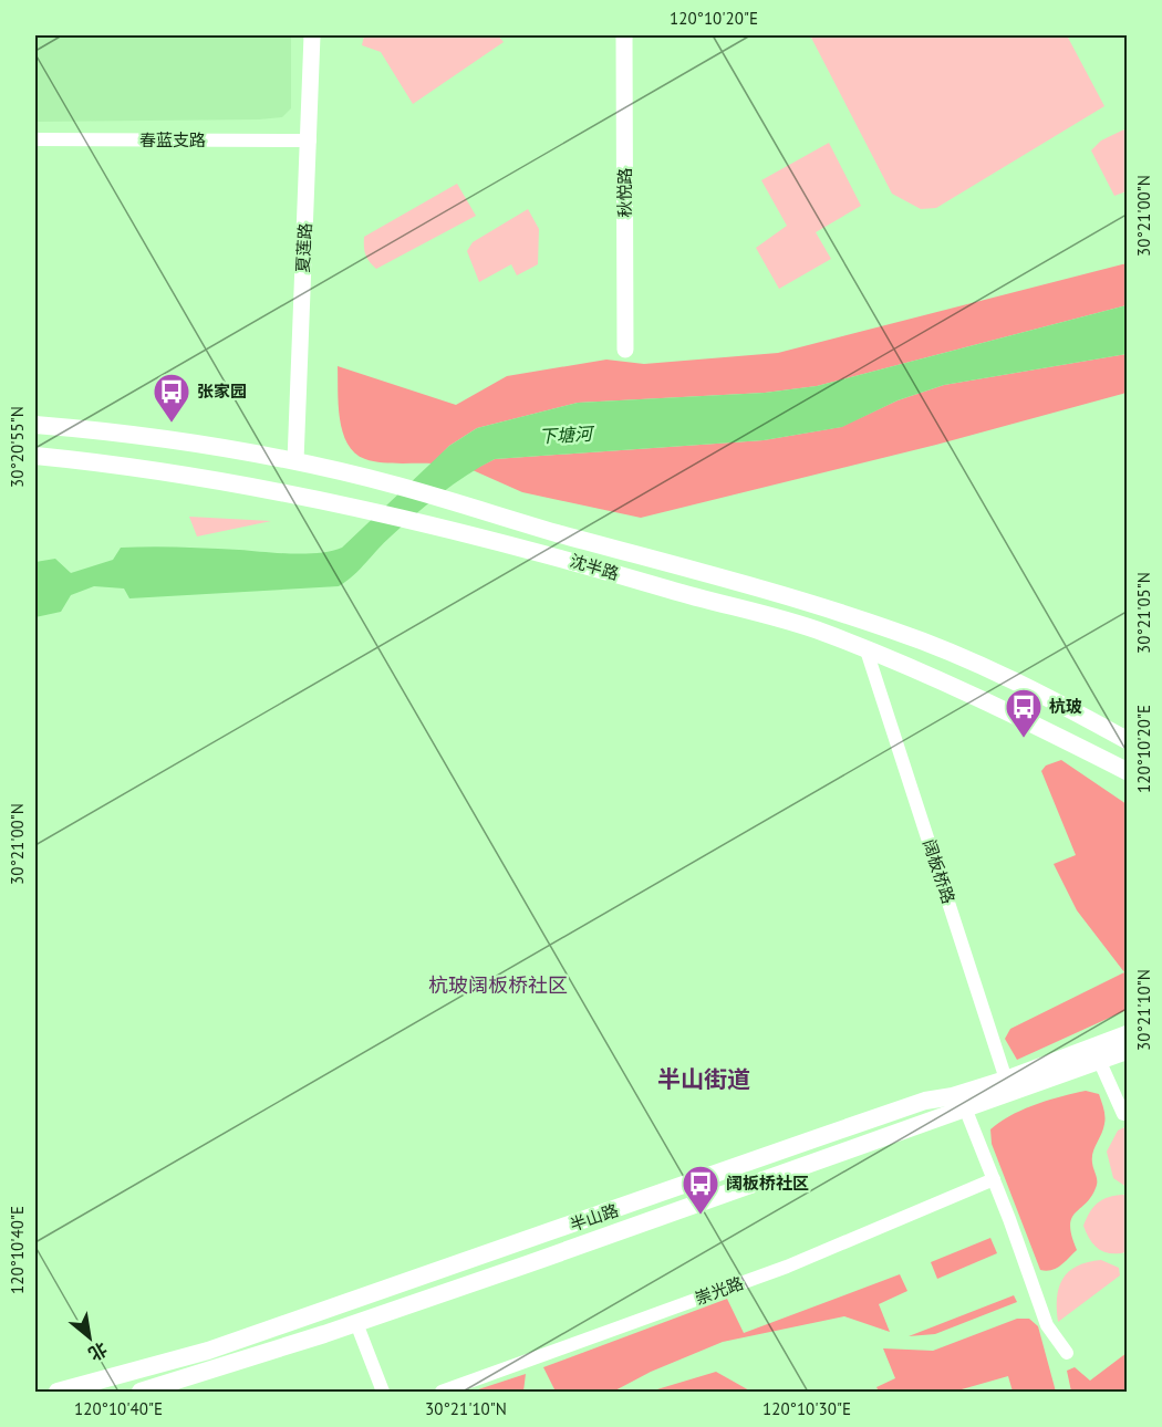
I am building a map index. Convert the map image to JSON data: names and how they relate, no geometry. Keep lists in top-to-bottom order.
{
  "streets": {
    "main road": ["沈半路", "半山路"],
    "street": [
      "春蓝支路",
      "秋悦路",
      "夏莲路",
      "阔板桥路",
      "崇光路"
    ]
  },
  "crossings": [
    ["春蓝支路", "夏莲路"],
    ["夏莲路", "沈半路"],
    ["沈半路", "阔板桥路"],
    ["阔板桥路", "半山路"]
  ],
  "districts": ["杭玻阔板桥社区", "半山街道"],
  "water": ["下塘河"],
  "places": {
    "bus stop": ["张家园", "杭玻", "阔板桥社区"]
  },
  "north": "bottom right",
  "coordinates": [
    "120°10'20\"E",
    "30°21'00\"N",
    "30°20'55\"N",
    "30°21'05\"N",
    "30°21'10\"N",
    "120°10'40\"E",
    "120°10'30\"E"
  ]
}
